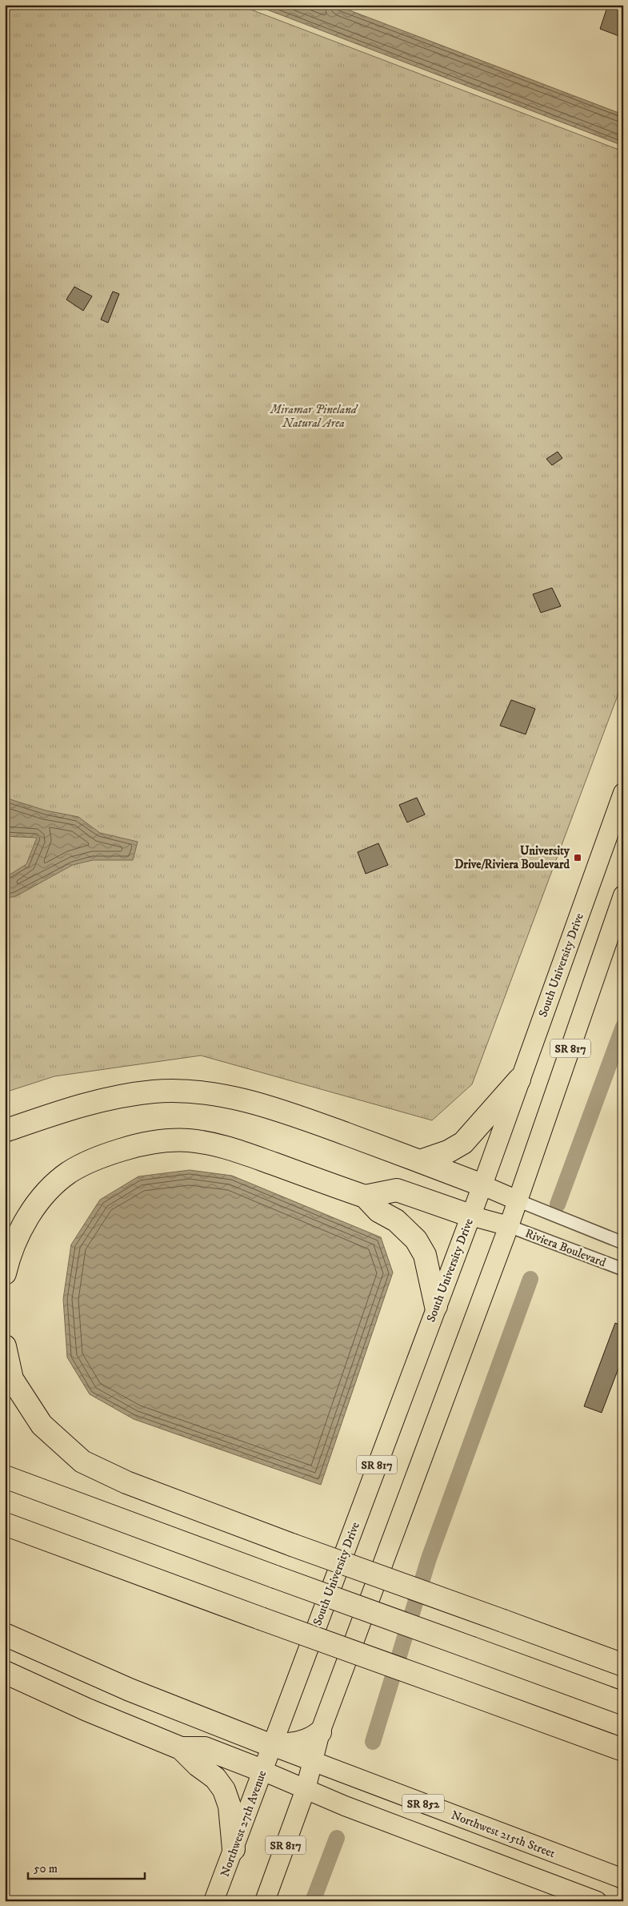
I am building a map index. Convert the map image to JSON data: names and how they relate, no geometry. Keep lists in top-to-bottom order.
{
  "streets": {
    "main road": [
      "South University Drive",
      "SR 817",
      "SR 852",
      "Northwest 27th Avenue",
      "Northwest 215th Street"
    ],
    "street": ["Riviera Boulevard"]
  },
  "crossings": [
    ["South University Drive", "Northwest 27th Avenue"],
    ["South University Drive", "Northwest 215th Street"],
    ["SR 817", "Riviera Boulevard"],
    ["SR 817", "SR 852"],
    ["SR 817", "Northwest 215th Street"],
    ["SR 852", "Northwest 27th Avenue"],
    ["Northwest 27th Avenue", "Northwest 215th Street"]
  ],
  "parks": ["Miramar Pineland Natural Area"],
  "places": {
    "transit": ["University Drive/Riviera Boulevard"]
  },
  "scale_bar": "50 m"
}
